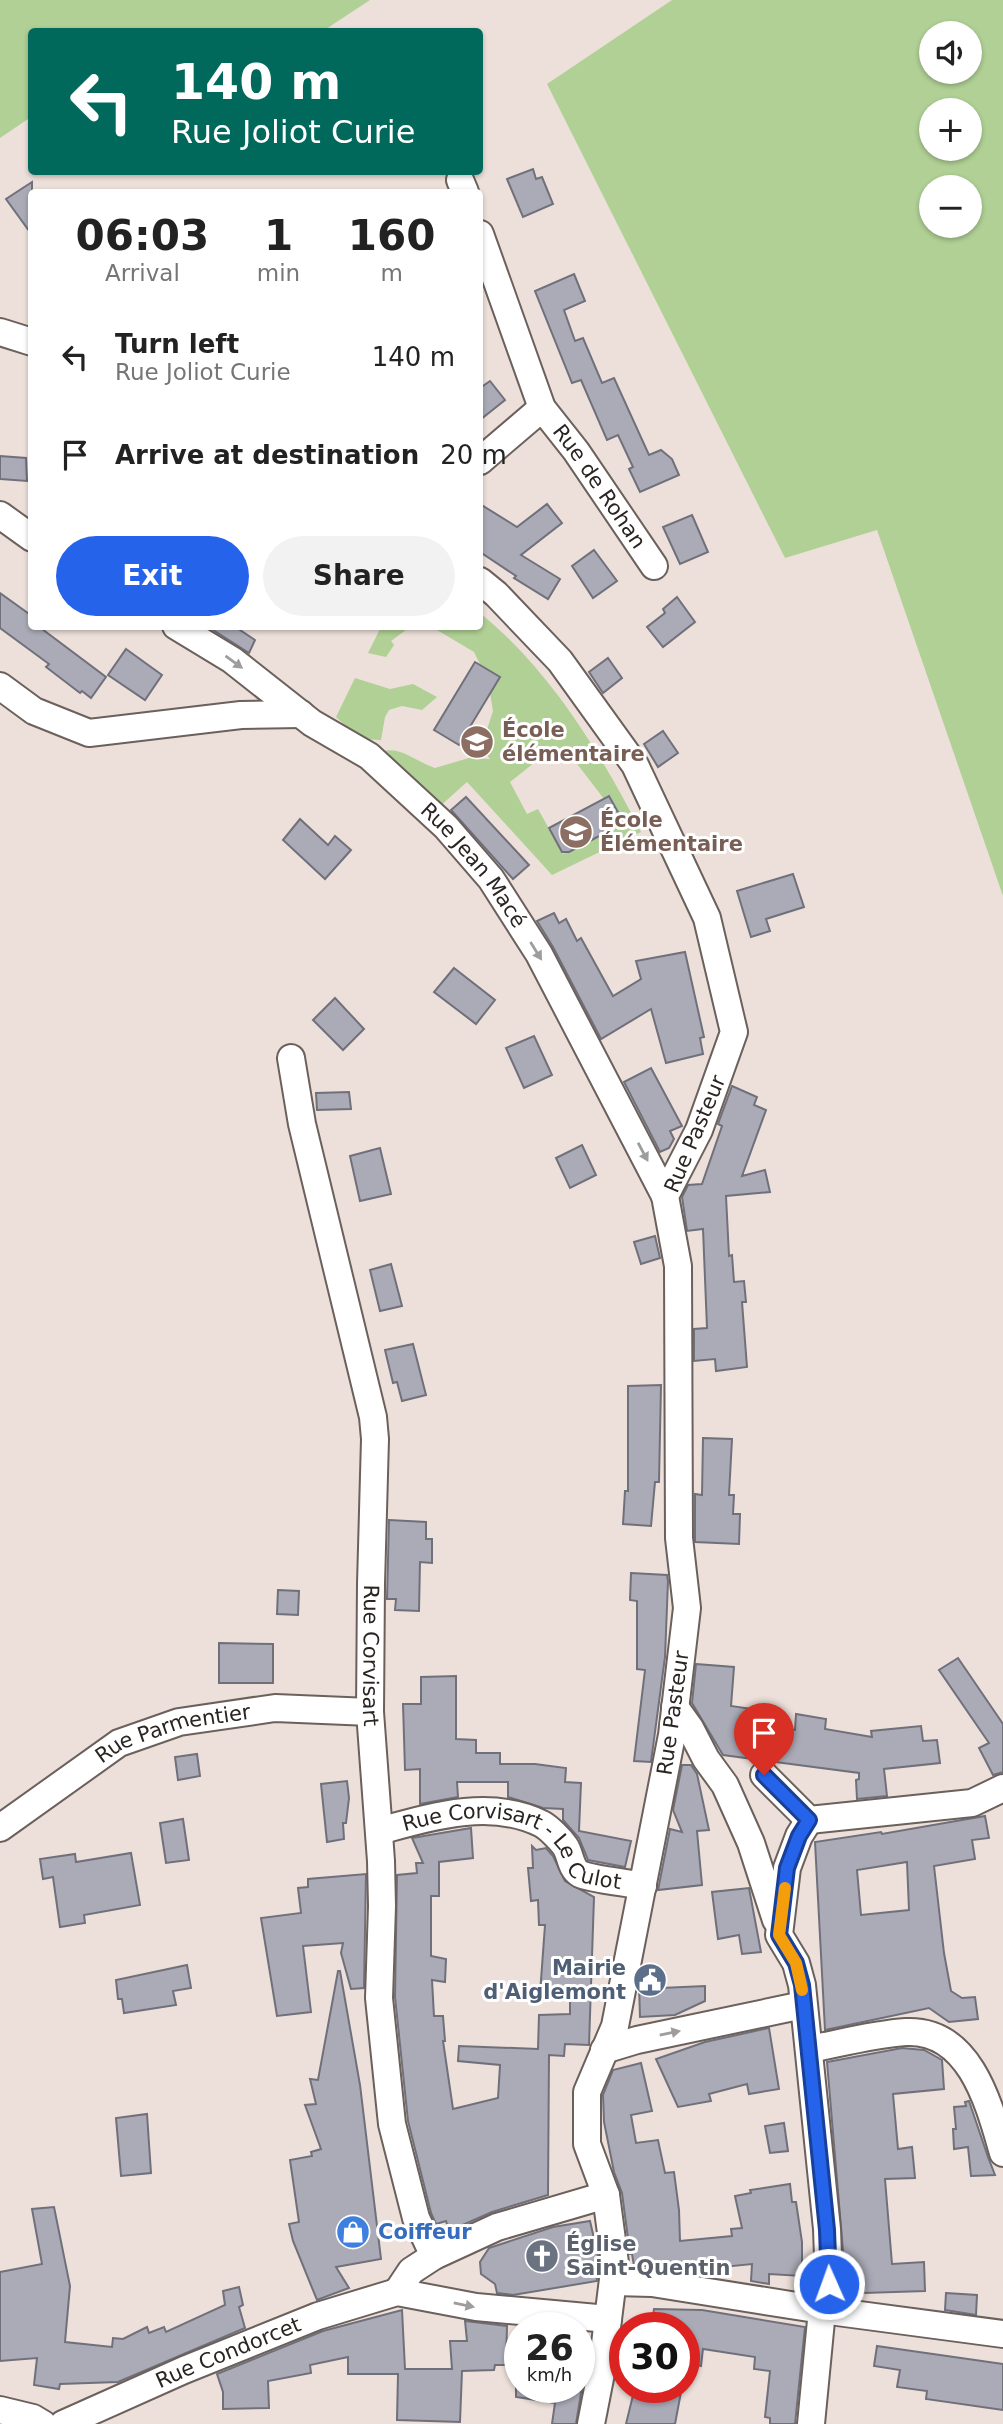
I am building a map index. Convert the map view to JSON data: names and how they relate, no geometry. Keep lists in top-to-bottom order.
{
  "streets": {
    "street": [
      "Rue de Rohan",
      "Rue Jean Macé",
      "Rue Pasteur",
      "Rue Corvisart",
      "Rue Parmentier",
      "Rue Corvisart - Le Culot",
      "Rue Condorcet"
    ]
  },
  "crossings": [
    ["Rue Jean Macé", "Rue Pasteur"],
    ["Rue Pasteur", "Rue Corvisart - Le Culot"],
    ["Rue Pasteur", "Rue Condorcet"],
    ["Rue Corvisart", "Rue Parmentier"],
    ["Rue Corvisart", "Rue Corvisart - Le Culot"]
  ],
  "one_way": ["Rue Jean Macé", "Rue Condorcet"],
  "places": {
    "school or university": ["École élémentaire", "École Élémentaire"],
    "public building": ["Mairie d'Aiglemont"],
    "shop": ["Coiffeur"],
    "church": ["Église Saint-Quentin"]
  },
  "page": {
    "map_buttons": ["+", "−"],
    "turn": ["140 m", "Rue Joliot Curie"],
    "eta": [
      "06:03",
      "Arrival",
      "1",
      "min",
      "160",
      "m"
    ],
    "list": [
      {
        "name": "Turn left",
        "note": "Rue Joliot Curie",
        "value": "140 m"
      },
      {
        "name": "Arrive at destination",
        "value": "20 m"
      }
    ],
    "buttons": ["Exit", "Share"],
    "speed": "26 km/h",
    "limit": "30"
  }
}
